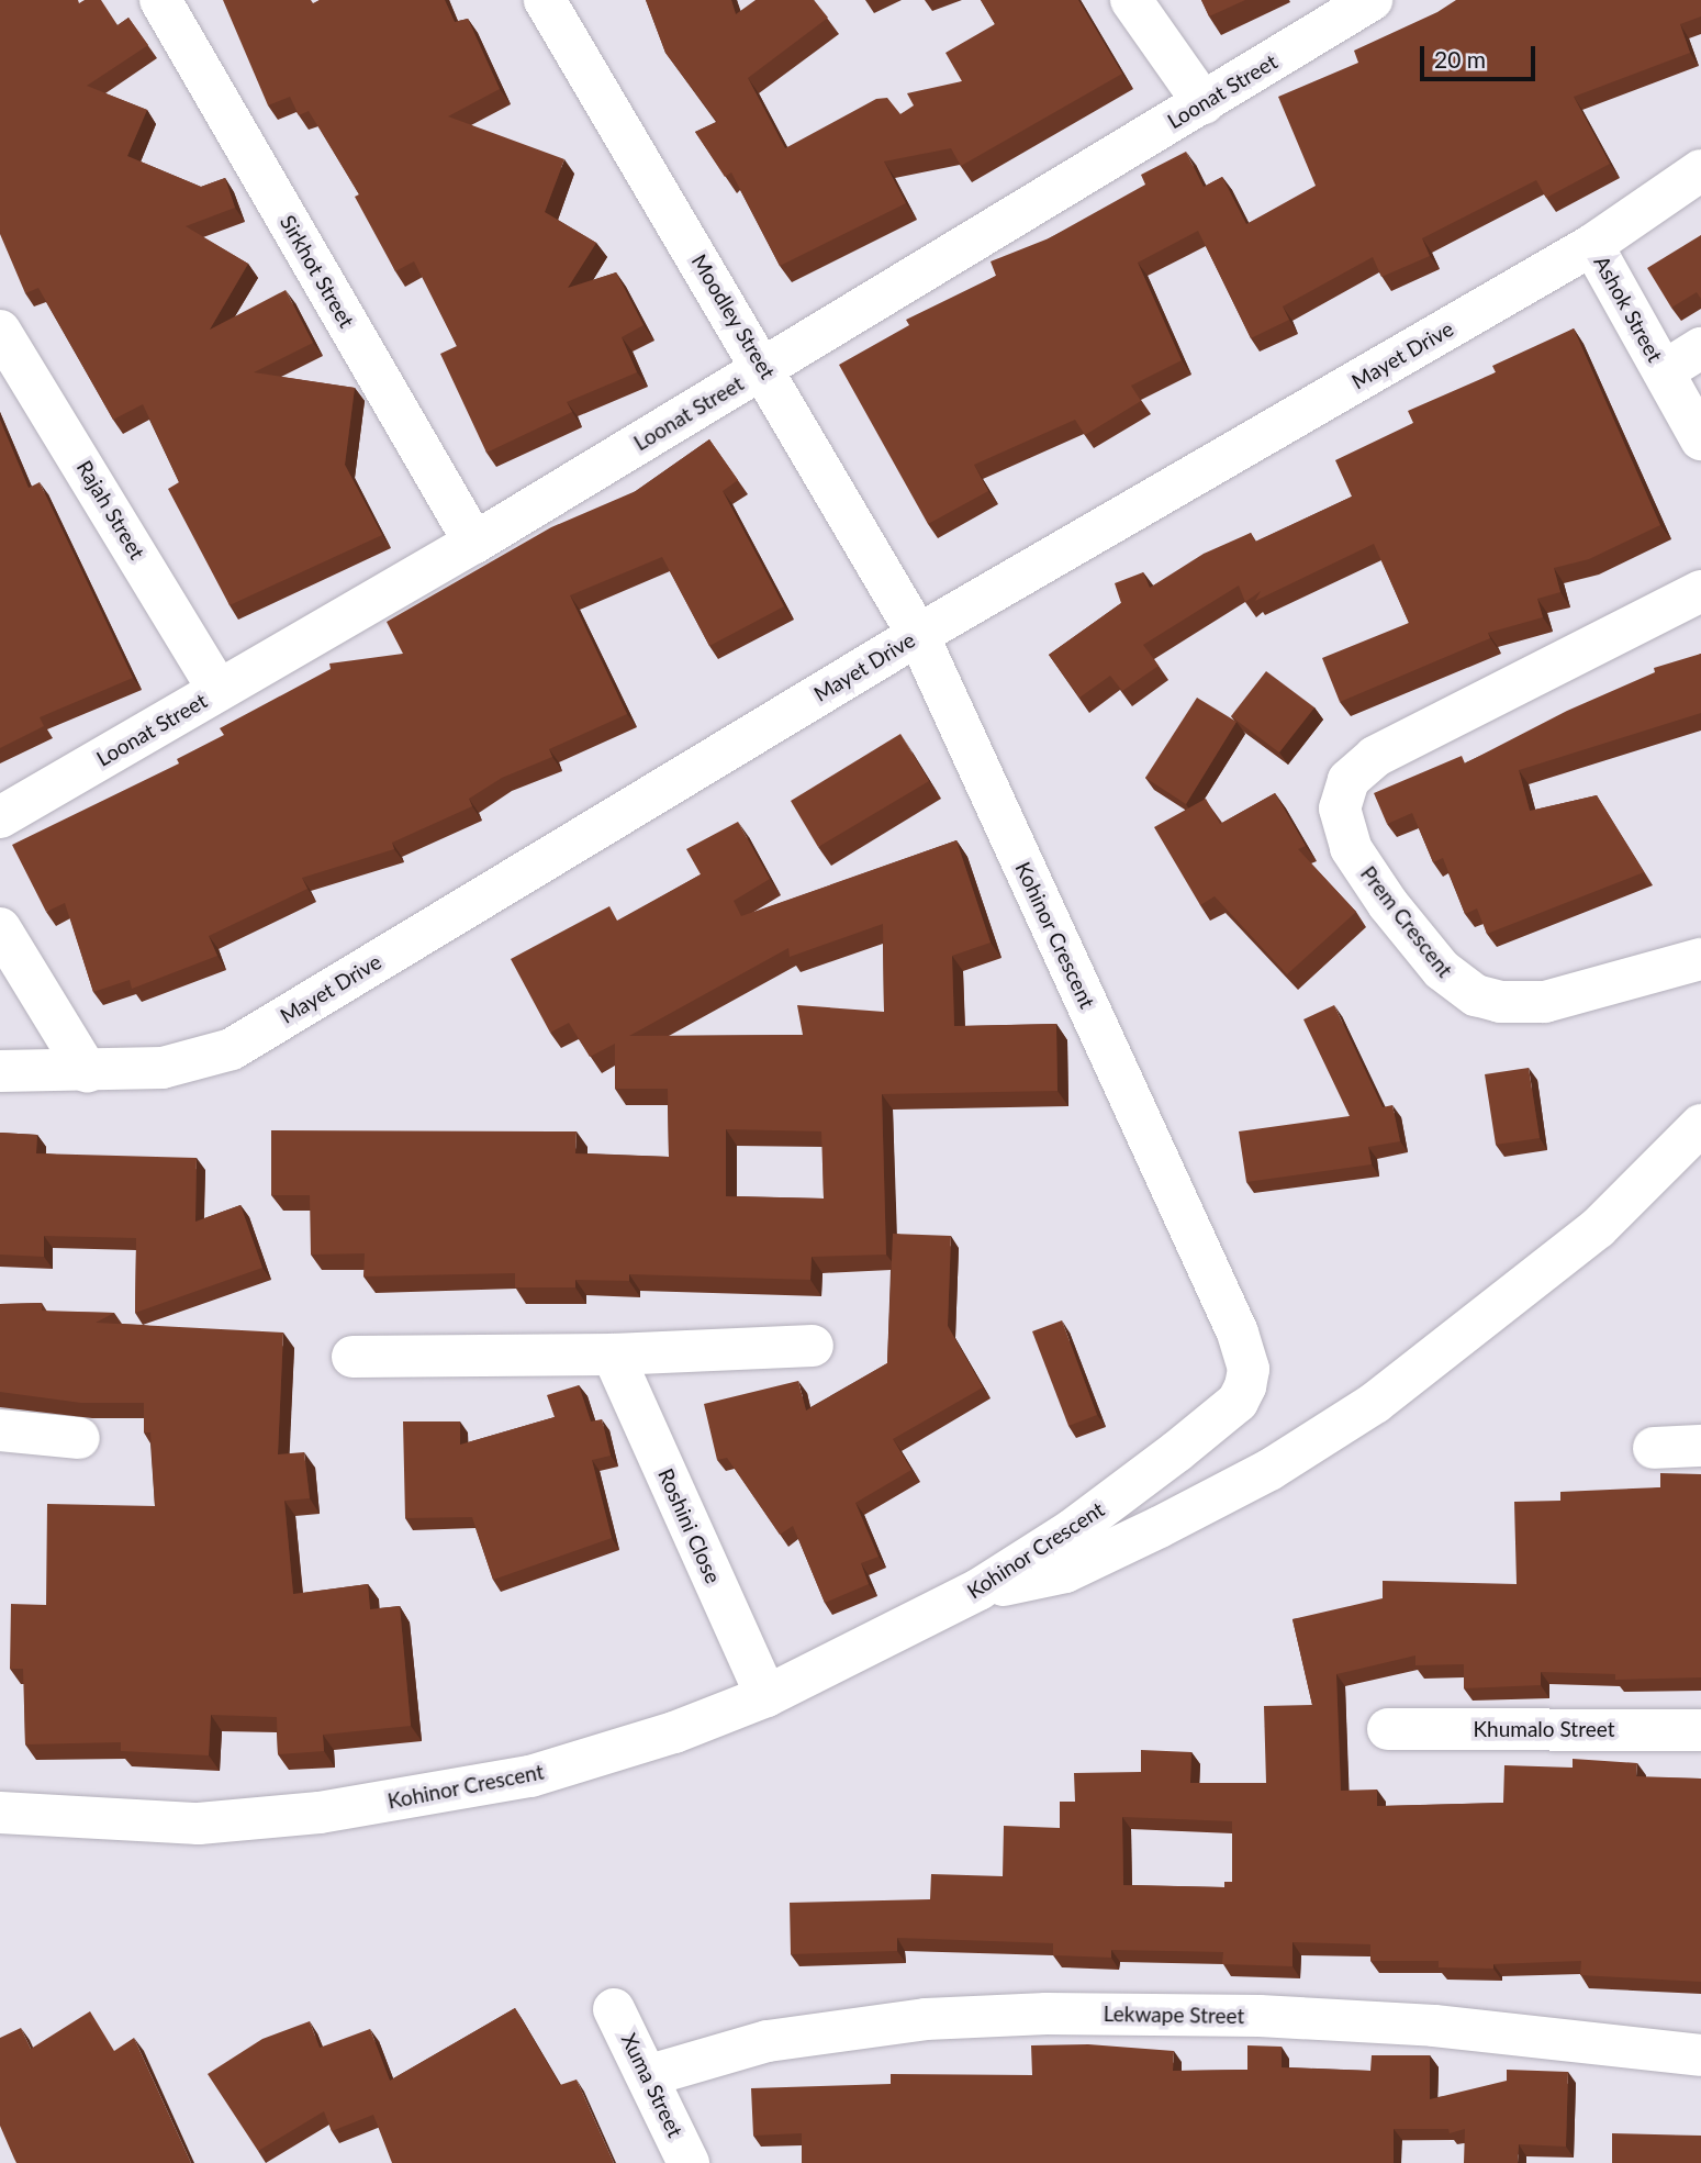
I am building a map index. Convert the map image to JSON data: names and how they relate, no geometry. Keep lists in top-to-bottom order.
{
  "streets": {
    "street": [
      "Loonat Street",
      "Sirkhot Street",
      "Ashok Street",
      "Moodley Street",
      "Mayet Drive",
      "Rajah Street",
      "Prem Crescent",
      "Kohinor Crescent",
      "Roshini Close",
      "Khumalo Street",
      "Lekwape Street",
      "Xuma Street"
    ]
  },
  "crossings": [
    ["Loonat Street", "Sirkhot Street"],
    ["Loonat Street", "Moodley Street"],
    ["Loonat Street", "Rajah Street"],
    ["Ashok Street", "Mayet Drive"],
    ["Moodley Street", "Mayet Drive"],
    ["Moodley Street", "Kohinor Crescent"],
    ["Mayet Drive", "Kohinor Crescent"],
    ["Kohinor Crescent", "Roshini Close"],
    ["Lekwape Street", "Xuma Street"]
  ],
  "scale_bar": "20 m"
}
